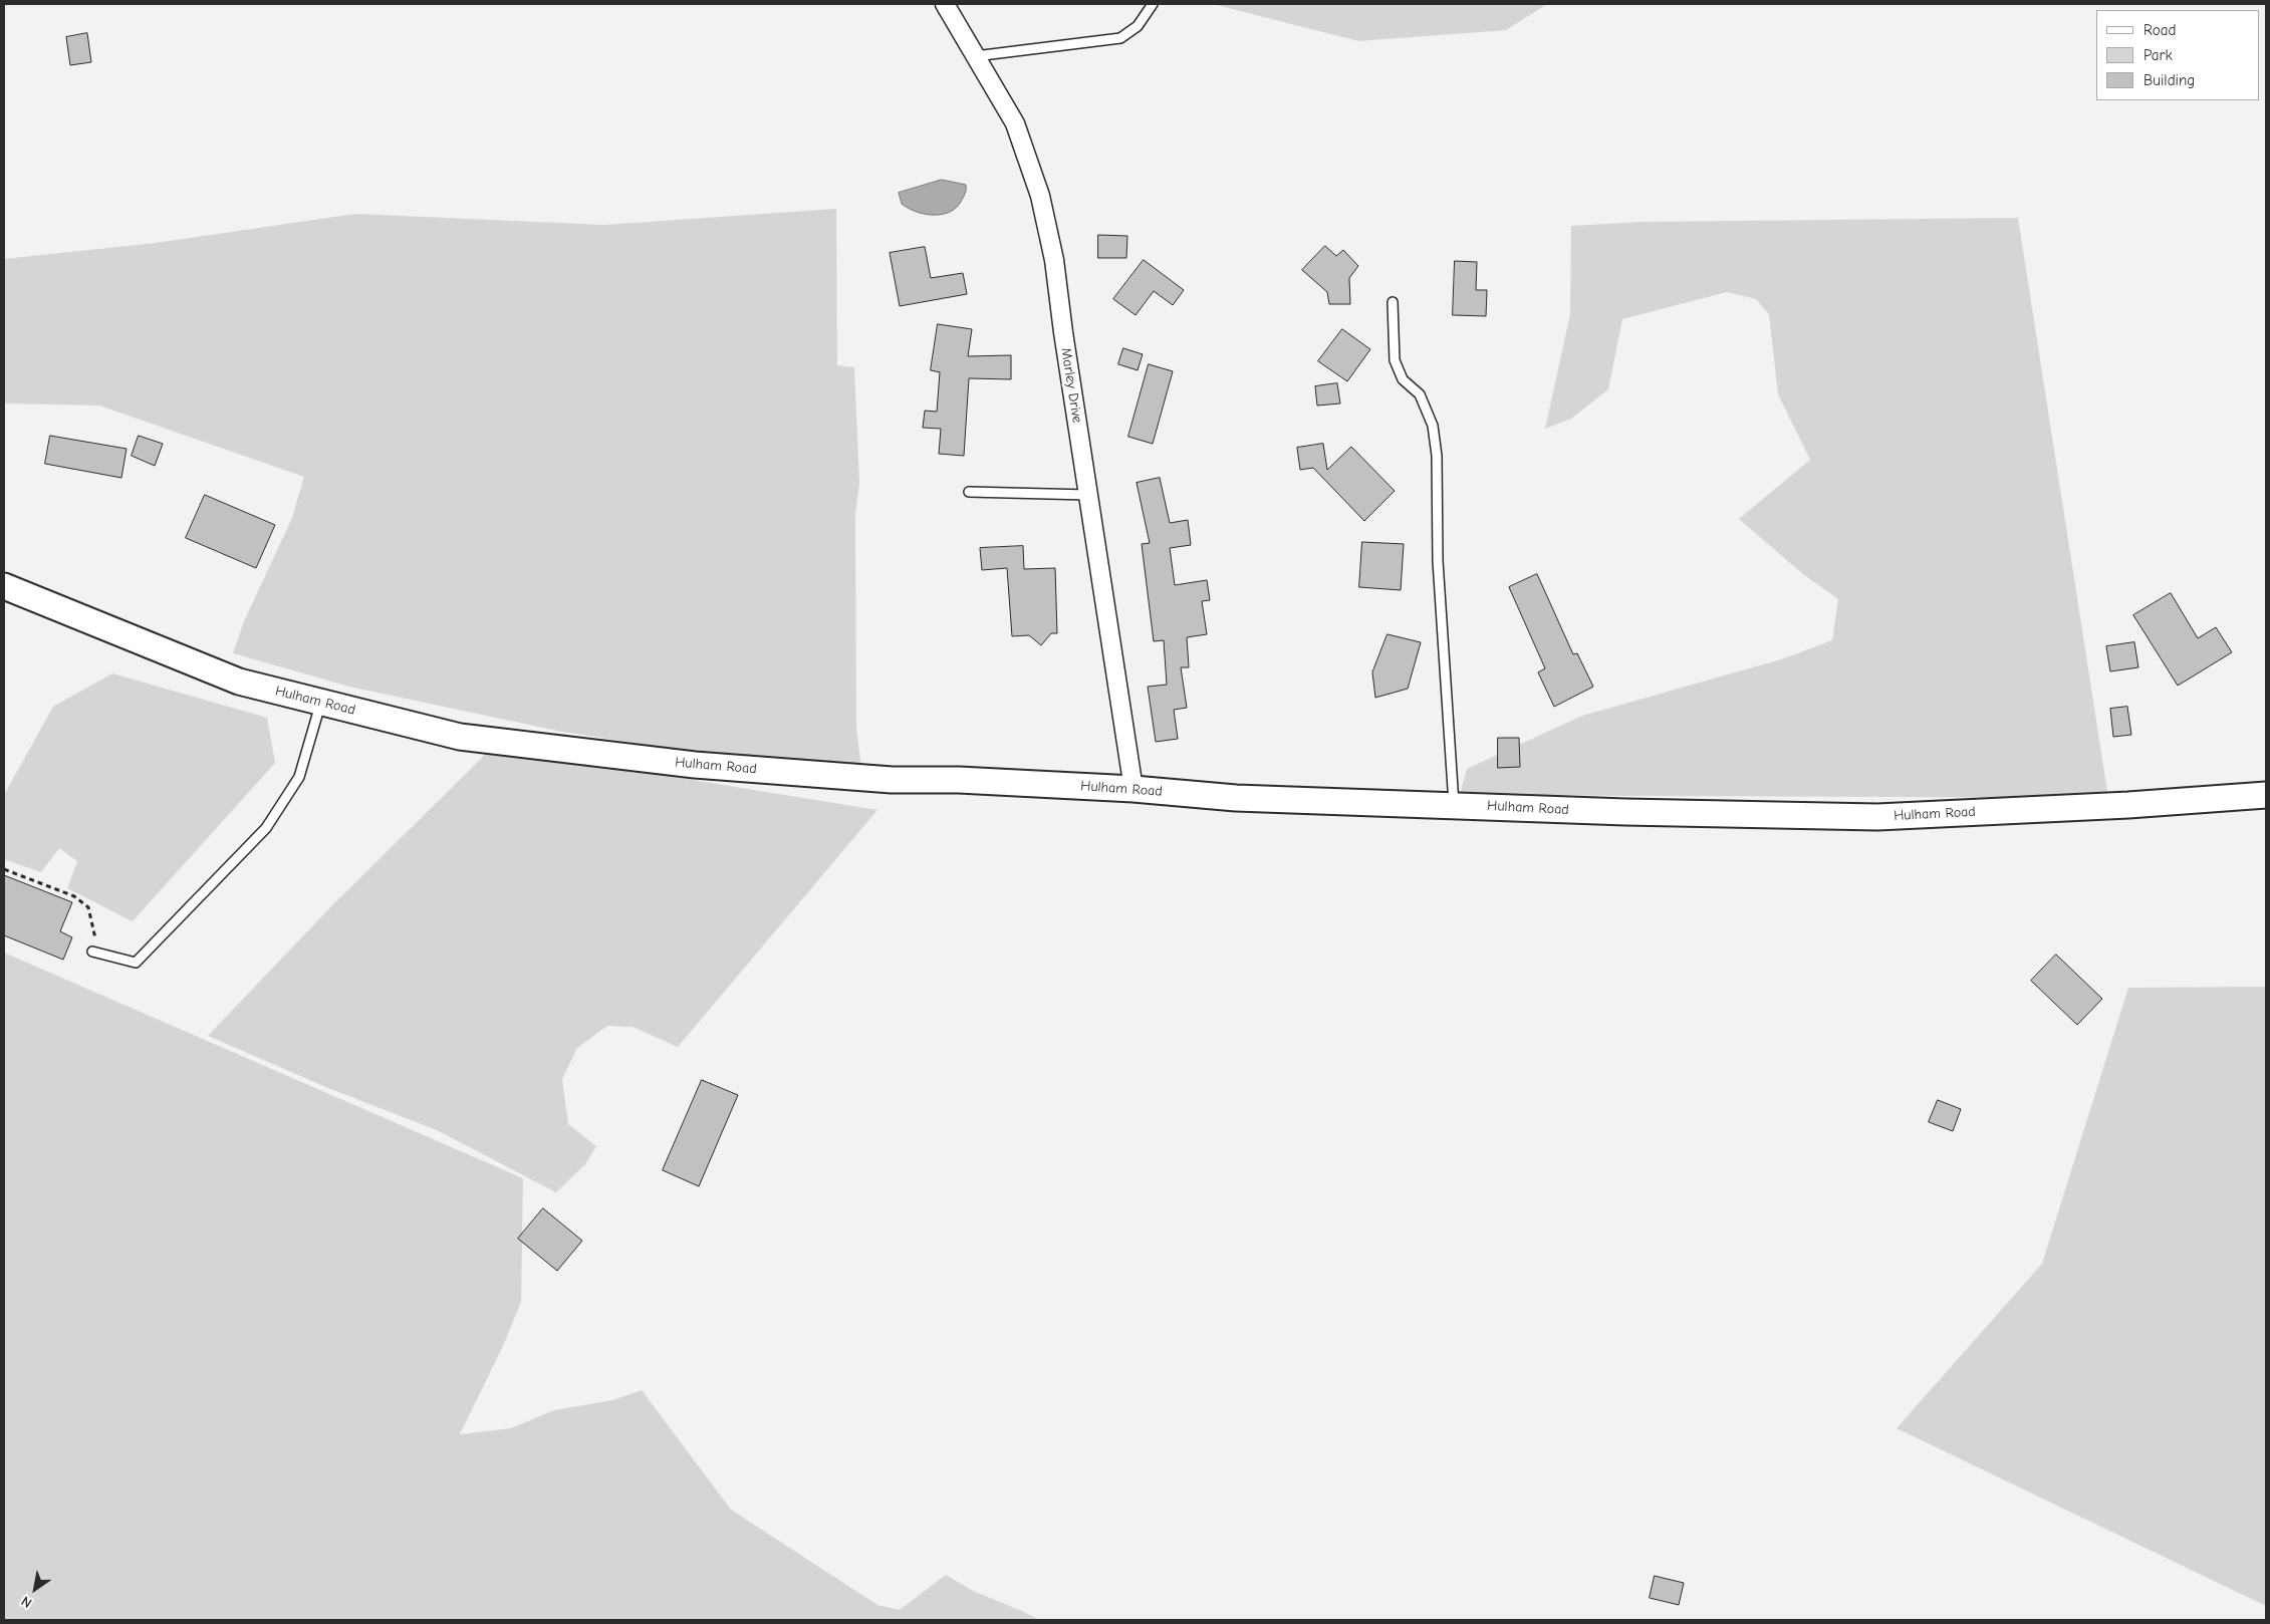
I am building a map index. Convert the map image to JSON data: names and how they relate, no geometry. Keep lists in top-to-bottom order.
{
  "streets": {
    "street": ["Marley Drive", "Hulham Road"]
  },
  "crossings": [
    ["Marley Drive", "Hulham Road"]
  ],
  "legend": ["Road", "Park", "Building"],
  "north": "bottom left"
}
